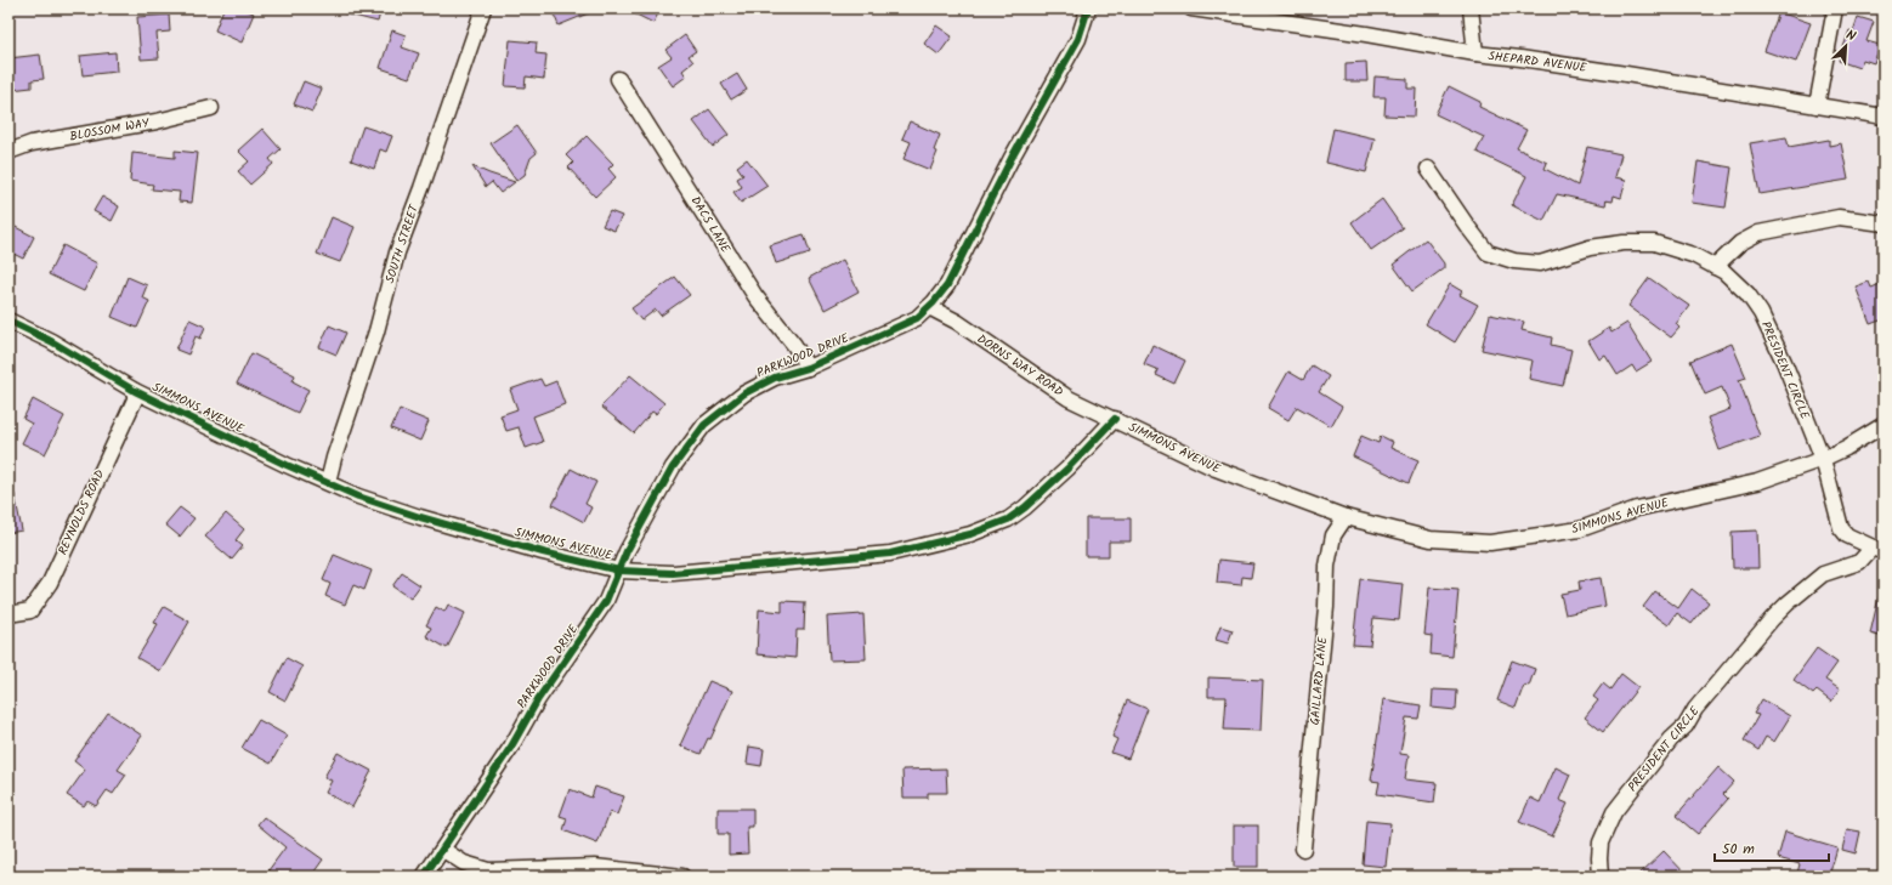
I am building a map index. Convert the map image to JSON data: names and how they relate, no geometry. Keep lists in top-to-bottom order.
{
  "streets": {
    "street": [
      "SHEPARD AVENUE",
      "BLOSSOM WAY",
      "DACS LANE",
      "SOUTH STREET",
      "PARKWOOD DRIVE",
      "DORNS WAY ROAD",
      "PRESIDENT CIRCLE",
      "SIMMONS AVENUE",
      "REYNOLDS ROAD",
      "GAILLARD LANE"
    ]
  },
  "crossings": [
    ["DACS LANE", "PARKWOOD DRIVE"],
    ["SOUTH STREET", "SIMMONS AVENUE"],
    ["PARKWOOD DRIVE", "DORNS WAY ROAD"],
    ["PARKWOOD DRIVE", "SIMMONS AVENUE"],
    ["DORNS WAY ROAD", "SIMMONS AVENUE"],
    ["PRESIDENT CIRCLE", "SIMMONS AVENUE"],
    ["SIMMONS AVENUE", "REYNOLDS ROAD"],
    ["SIMMONS AVENUE", "GAILLARD LANE"]
  ],
  "scale_bar": "50 m",
  "north": "top right"
}
